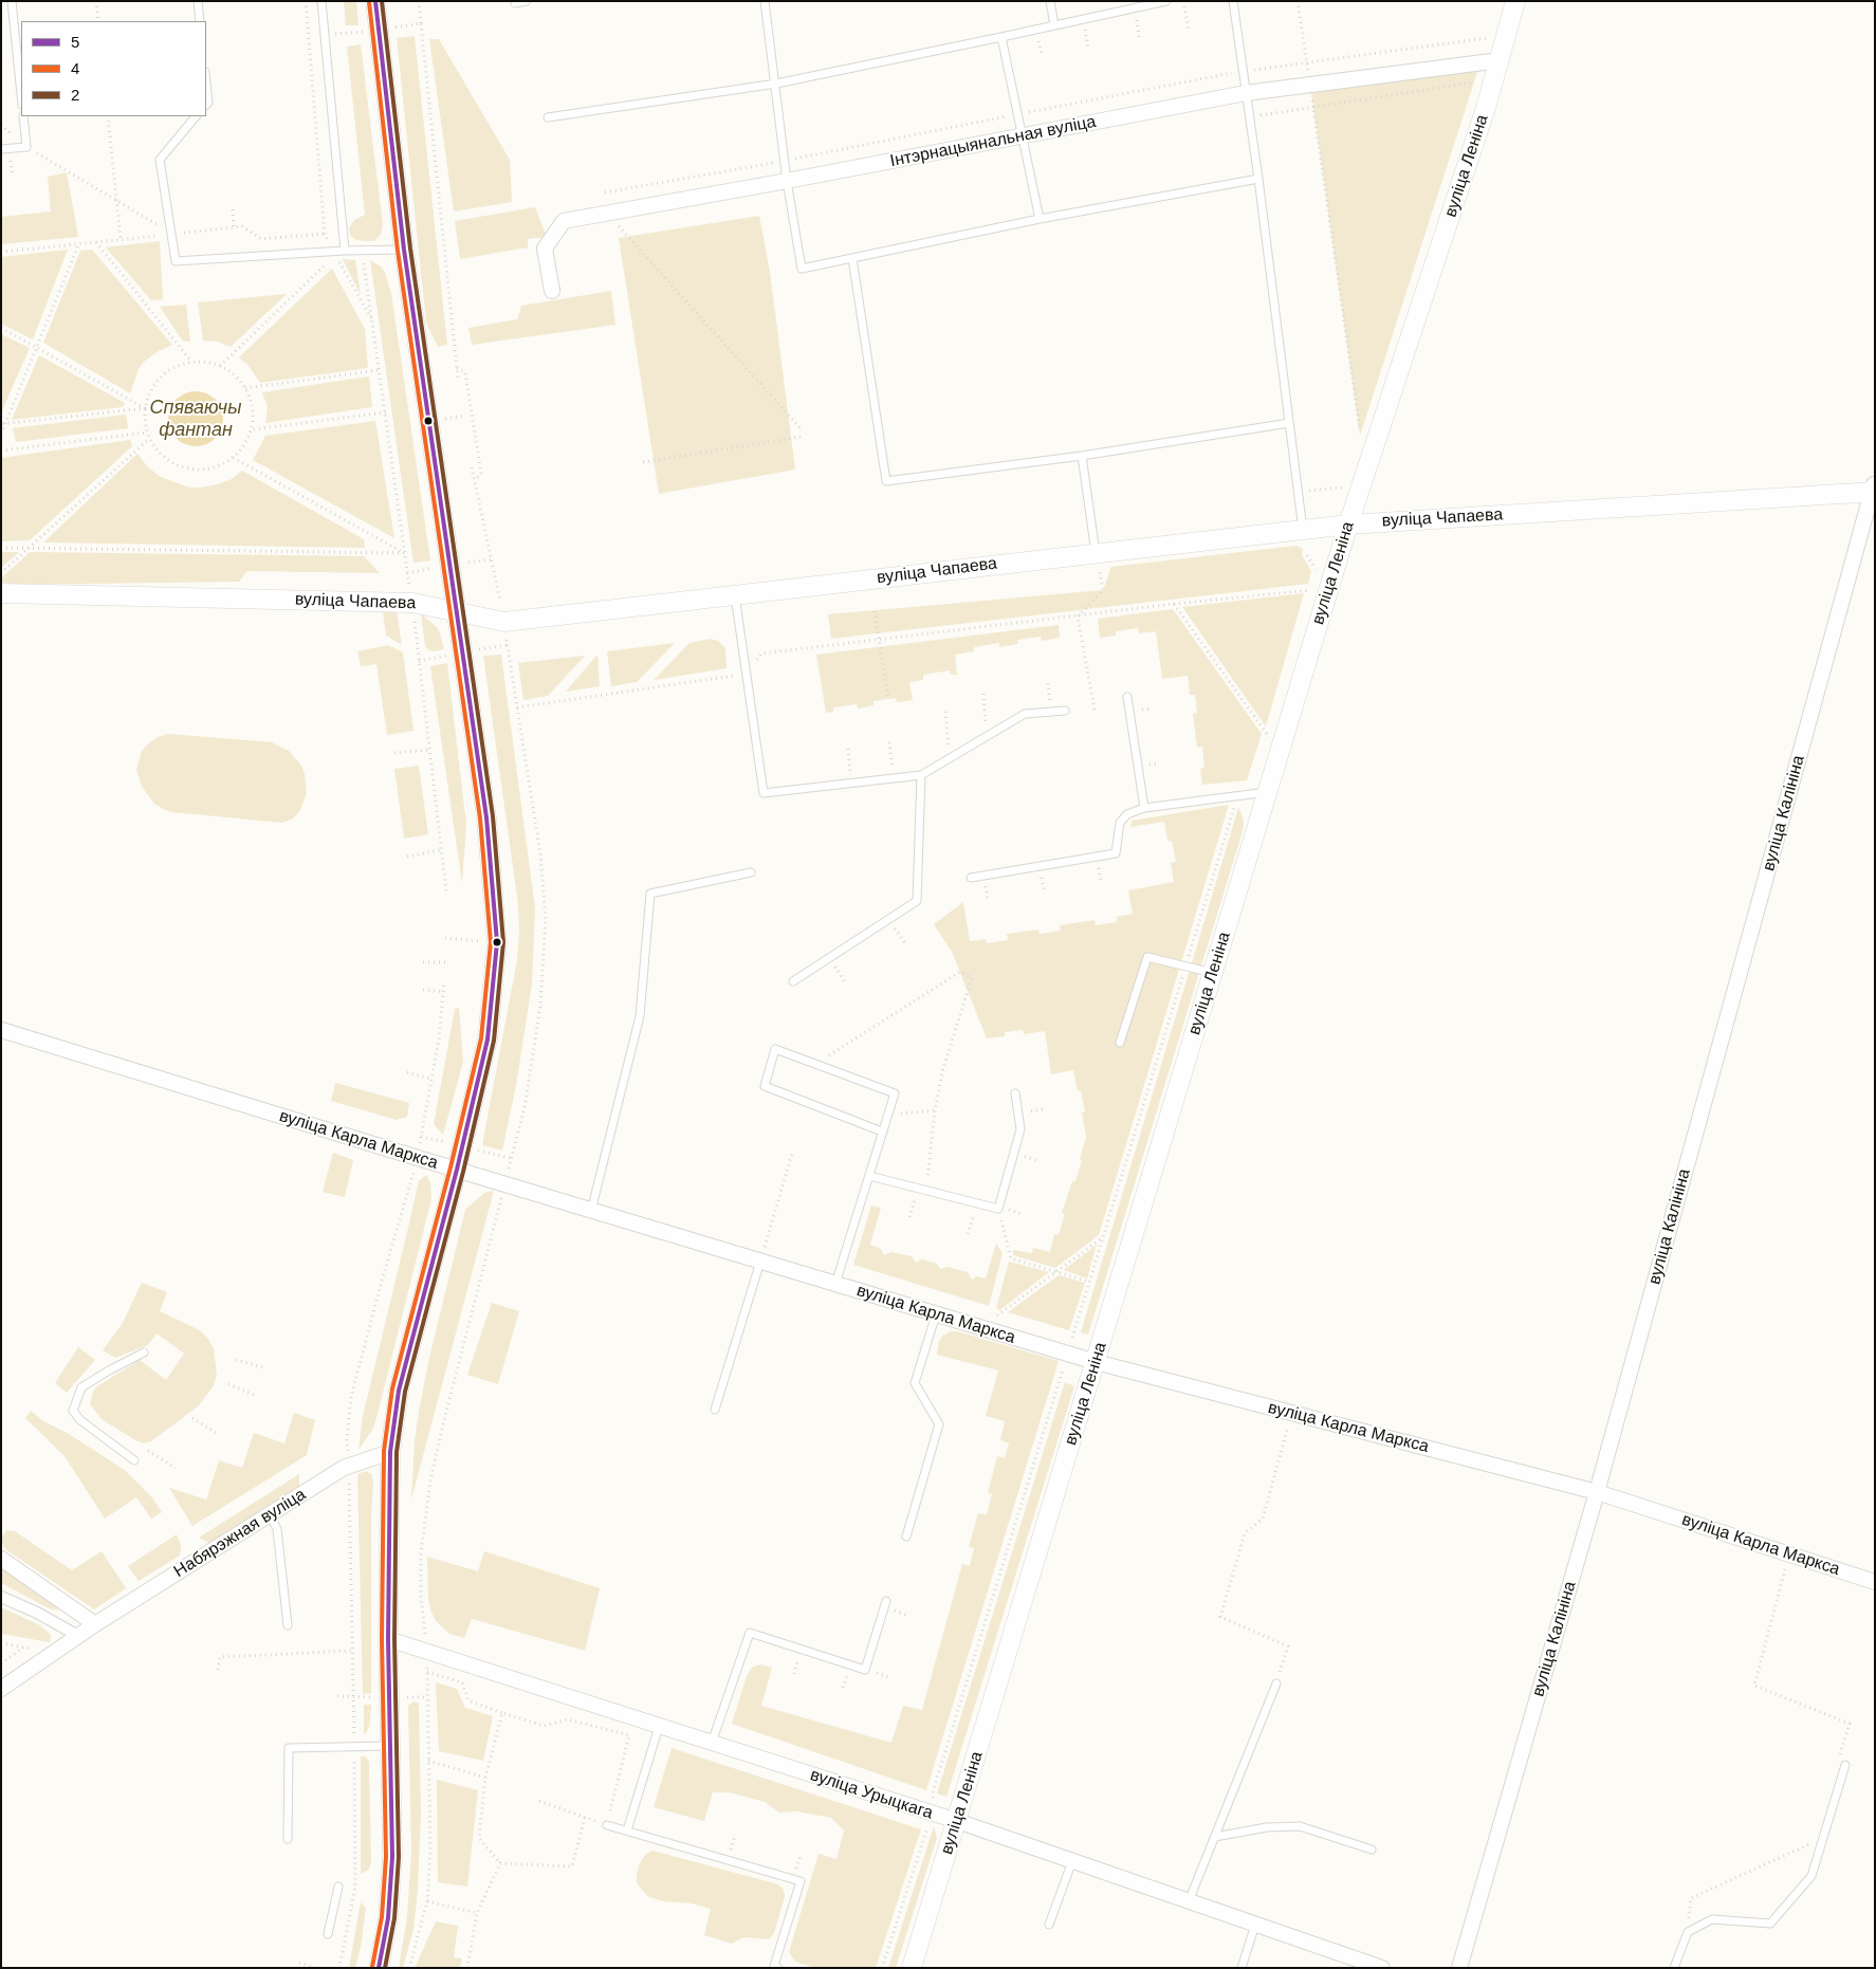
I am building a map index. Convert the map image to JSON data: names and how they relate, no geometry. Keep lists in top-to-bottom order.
{
  "streets": {
    "street": [
      "Інтэрнацыянальная вуліца",
      "вуліца Леніна",
      "вуліца Чапаева",
      "вуліца Калініна",
      "вуліца Карла Маркса",
      "Набярэжная вуліца",
      "вуліца Урыцкага"
    ]
  },
  "crossings": [
    ["Інтэрнацыянальная вуліца", "вуліца Леніна"],
    ["вуліца Леніна", "вуліца Чапаева"],
    ["вуліца Леніна", "вуліца Карла Маркса"],
    ["вуліца Леніна", "вуліца Урыцкага"],
    ["вуліца Чапаева", "вуліца Калініна"],
    ["вуліца Калініна", "вуліца Карла Маркса"]
  ],
  "water": ["Спяваючы фантан"],
  "lines": ["transit line 5", "transit line 2", "transit line 4"],
  "legend": ["5", "4", "2"]
}
